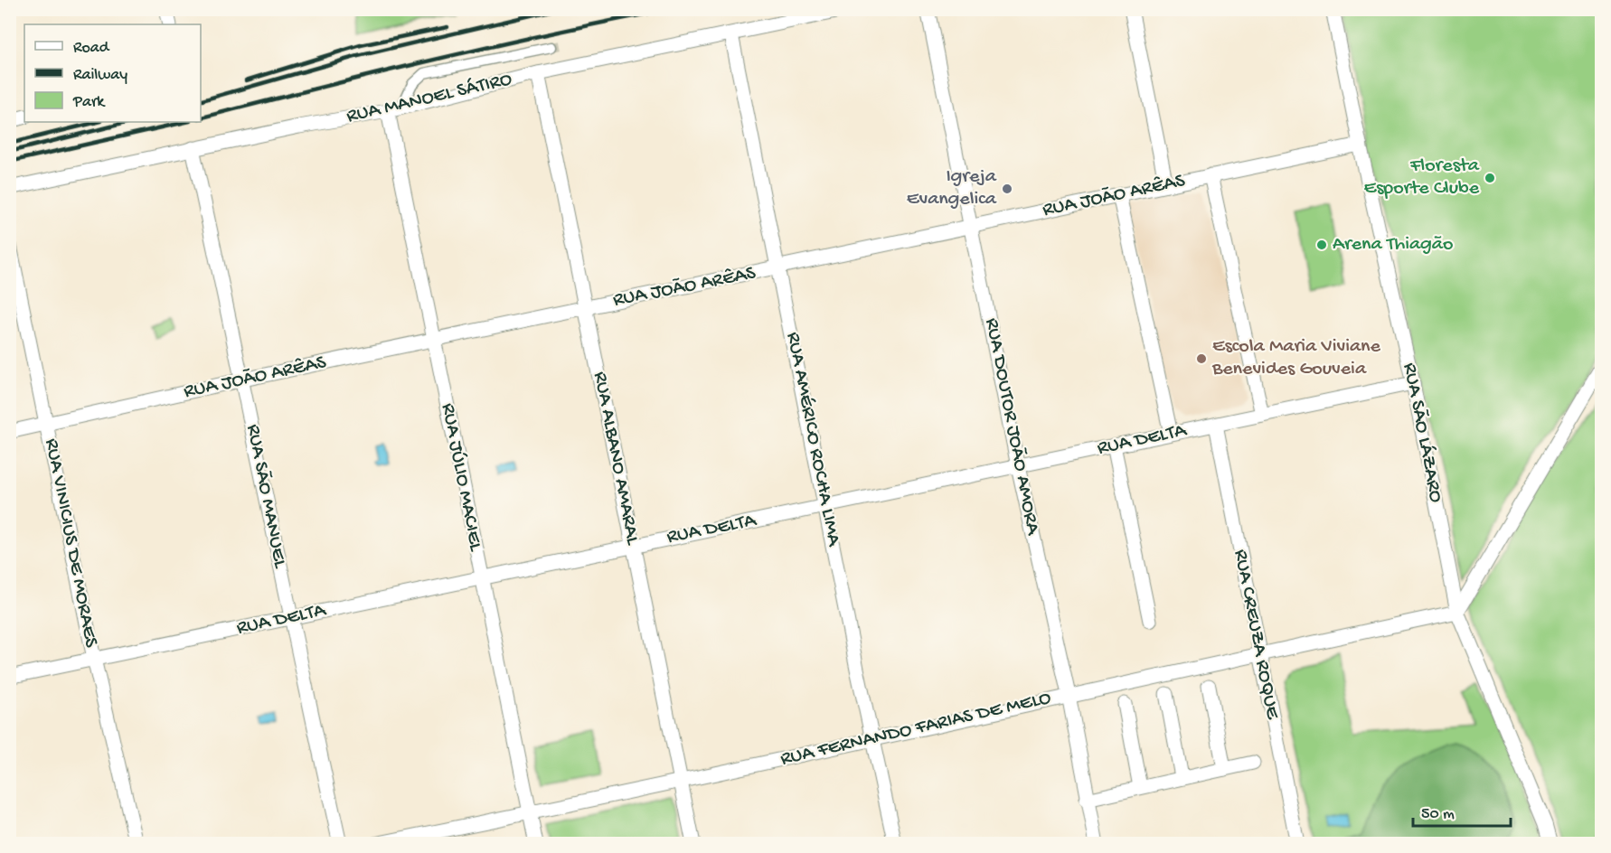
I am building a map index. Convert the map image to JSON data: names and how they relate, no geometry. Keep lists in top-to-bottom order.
{
  "streets": {
    "street": [
      "RUA MANOEL SÁTIRO",
      "RUA JOÃO ARÊAS",
      "RUA DOUTOR JOÃO AMORA",
      "RUA SÃO LÁZARO",
      "RUA AMÉRICO ROCHA LIMA",
      "RUA DELTA",
      "RUA ALBANO AMARAL",
      "RUA JÚLIO MACIEL",
      "RUA SÃO MANUEL",
      "RUA VINICIUS DE MORAES",
      "RUA CREUZA ROQUE",
      "RUA FERNANDO FARIAS DE MELO"
    ]
  },
  "crossings": [
    ["RUA MANOEL SÁTIRO", "RUA AMÉRICO ROCHA LIMA"],
    ["RUA MANOEL SÁTIRO", "RUA ALBANO AMARAL"],
    ["RUA MANOEL SÁTIRO", "RUA JÚLIO MACIEL"],
    ["RUA MANOEL SÁTIRO", "RUA SÃO MANUEL"],
    ["RUA JOÃO ARÊAS", "RUA DOUTOR JOÃO AMORA"],
    ["RUA JOÃO ARÊAS", "RUA SÃO LÁZARO"],
    ["RUA JOÃO ARÊAS", "RUA AMÉRICO ROCHA LIMA"],
    ["RUA JOÃO ARÊAS", "RUA ALBANO AMARAL"],
    ["RUA JOÃO ARÊAS", "RUA JÚLIO MACIEL"],
    ["RUA JOÃO ARÊAS", "RUA SÃO MANUEL"],
    ["RUA JOÃO ARÊAS", "RUA VINICIUS DE MORAES"],
    ["RUA DOUTOR JOÃO AMORA", "RUA DELTA"],
    ["RUA DOUTOR JOÃO AMORA", "RUA FERNANDO FARIAS DE MELO"],
    ["RUA SÃO LÁZARO", "RUA DELTA"],
    ["RUA SÃO LÁZARO", "RUA FERNANDO FARIAS DE MELO"],
    ["RUA AMÉRICO ROCHA LIMA", "RUA DELTA"],
    ["RUA AMÉRICO ROCHA LIMA", "RUA FERNANDO FARIAS DE MELO"],
    ["RUA DELTA", "RUA ALBANO AMARAL"],
    ["RUA DELTA", "RUA JÚLIO MACIEL"],
    ["RUA DELTA", "RUA SÃO MANUEL"],
    ["RUA DELTA", "RUA VINICIUS DE MORAES"],
    ["RUA DELTA", "RUA CREUZA ROQUE"],
    ["RUA ALBANO AMARAL", "RUA FERNANDO FARIAS DE MELO"],
    ["RUA JÚLIO MACIEL", "RUA FERNANDO FARIAS DE MELO"],
    ["RUA CREUZA ROQUE", "RUA FERNANDO FARIAS DE MELO"]
  ],
  "places": [
    "Floresta Esporte Clube",
    "Igreja Evangelica",
    "Arena Thiagão",
    "Escola Maria Viviane Benevides Gouveia"
  ],
  "legend": ["Road", "Railway", "Park"],
  "scale_bar": "50 m"
}
